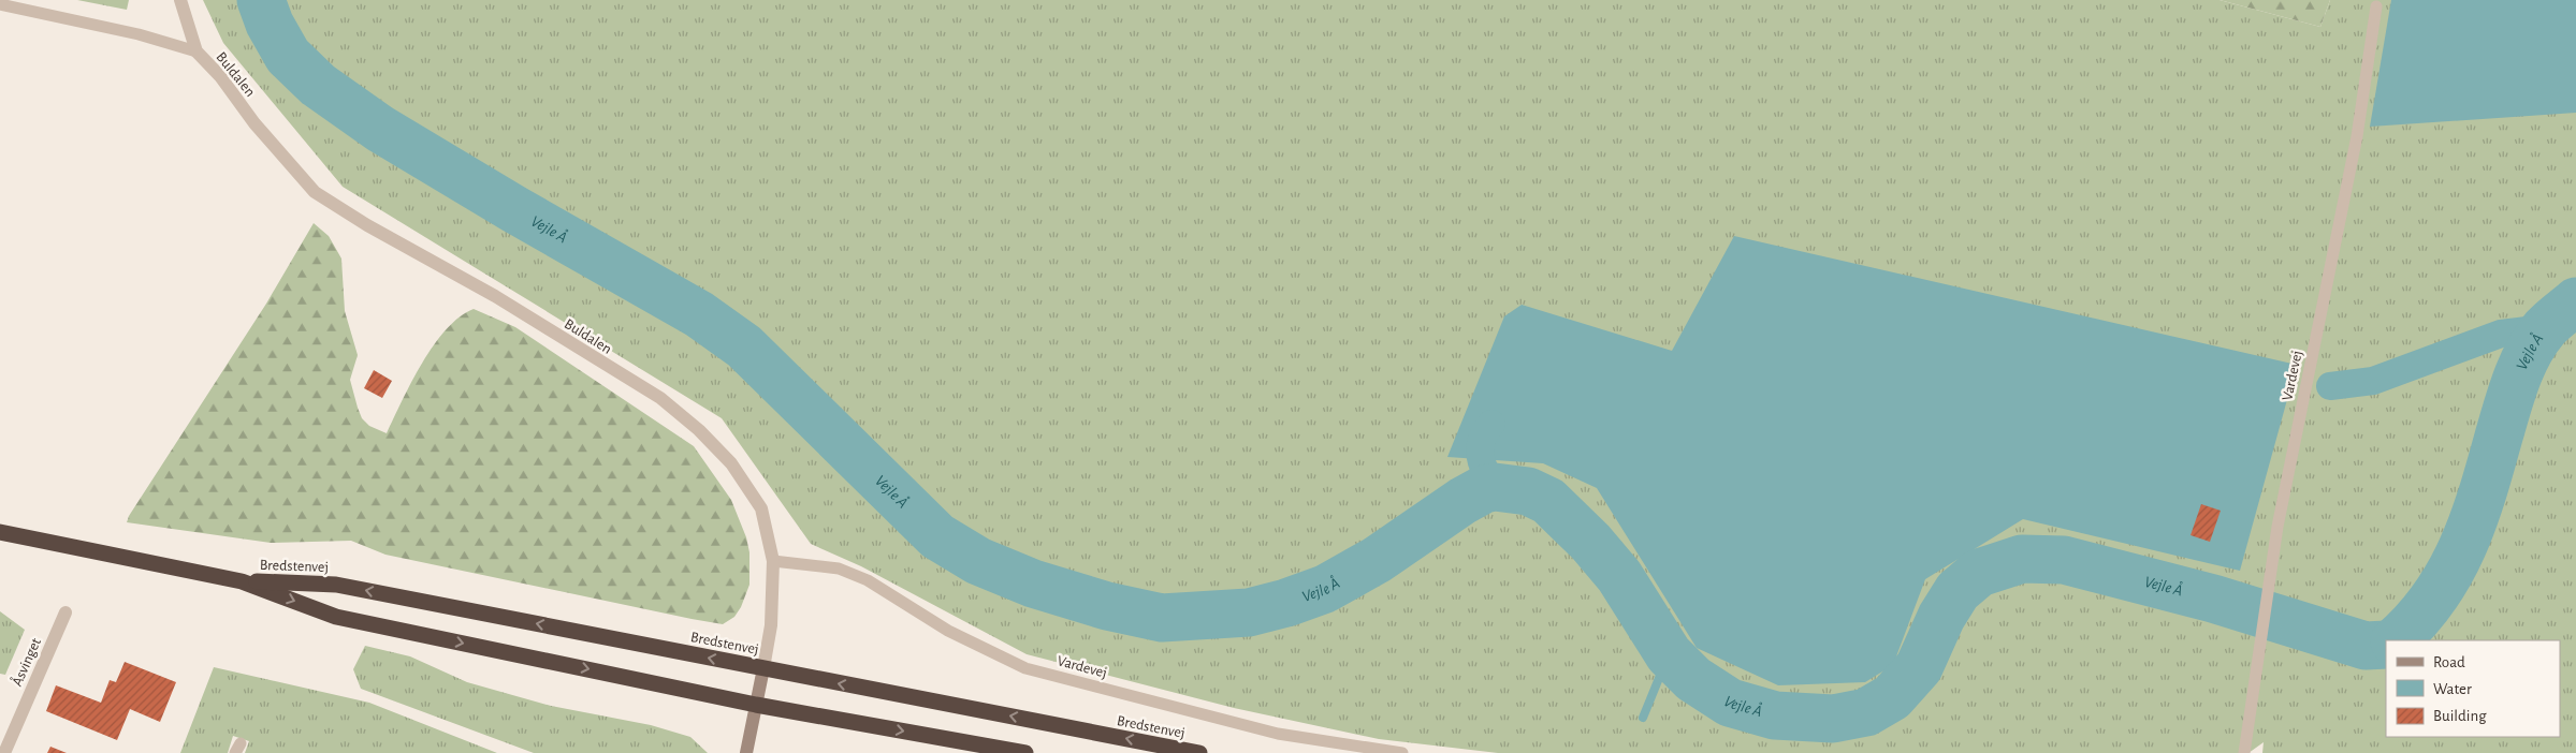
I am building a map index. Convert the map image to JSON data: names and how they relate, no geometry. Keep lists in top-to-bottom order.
{
  "streets": {
    "highway": ["Bredstenvej"],
    "street": ["Buldalen", "Åsvinget"],
    "lane": ["Vardevej"]
  },
  "crossings": [
    ["Buldalen", "Vardevej"],
    ["Buldalen", "Bredstenvej"]
  ],
  "water": ["Vejle Å"],
  "legend": ["Road", "Water", "Building"]
}
